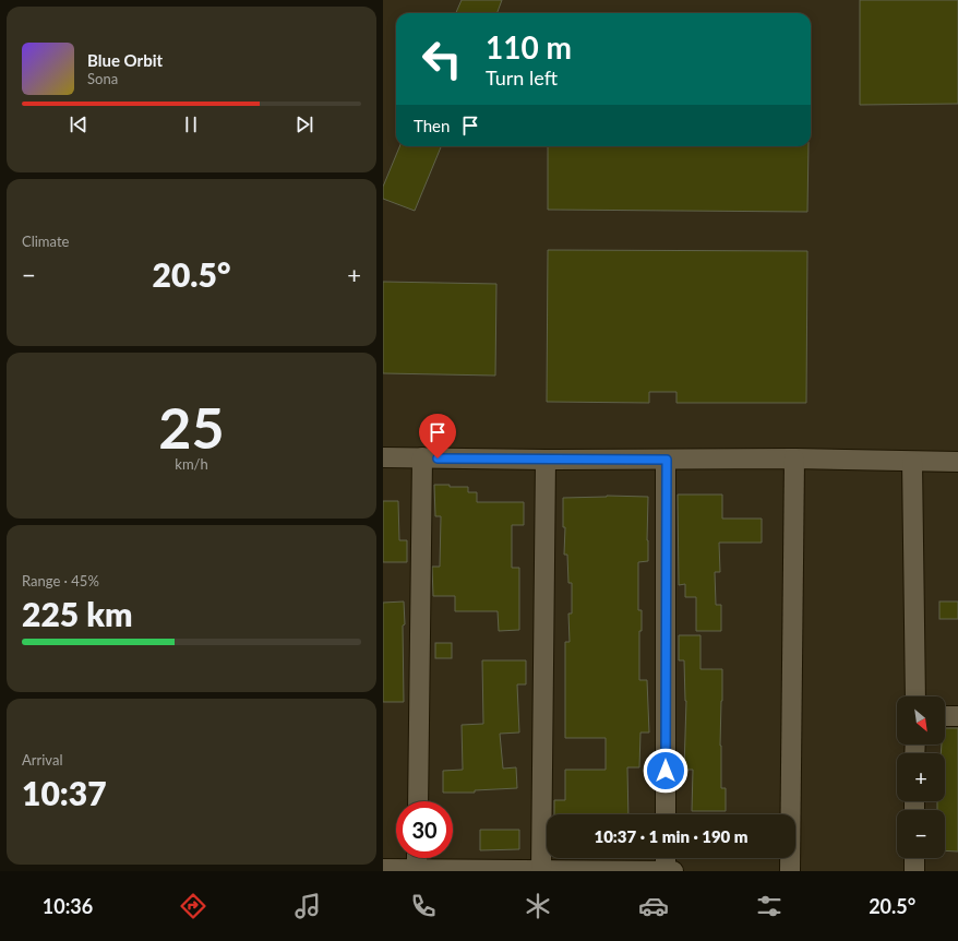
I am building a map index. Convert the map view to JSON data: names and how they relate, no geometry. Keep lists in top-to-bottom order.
{
  "north": "bottom right",
  "page": {
    "turn": ["110 m", "Turn left"],
    "song": ["Blue Orbit", "Sona"],
    "then": "Then",
    "tile": [
      "Climate",
      ["25", "km/h"],
      ["Range · 45%", "225 km"],
      ["Arrival", "10:37"]
    ],
    "heat": ["−", "20.5°", "+"],
    "map_buttons": ["+", "−"],
    "limit": "30",
    "trip": "10:37 · 1 min · 190 m",
    "tabs": ["10:36", "20.5°"]
  }
}
